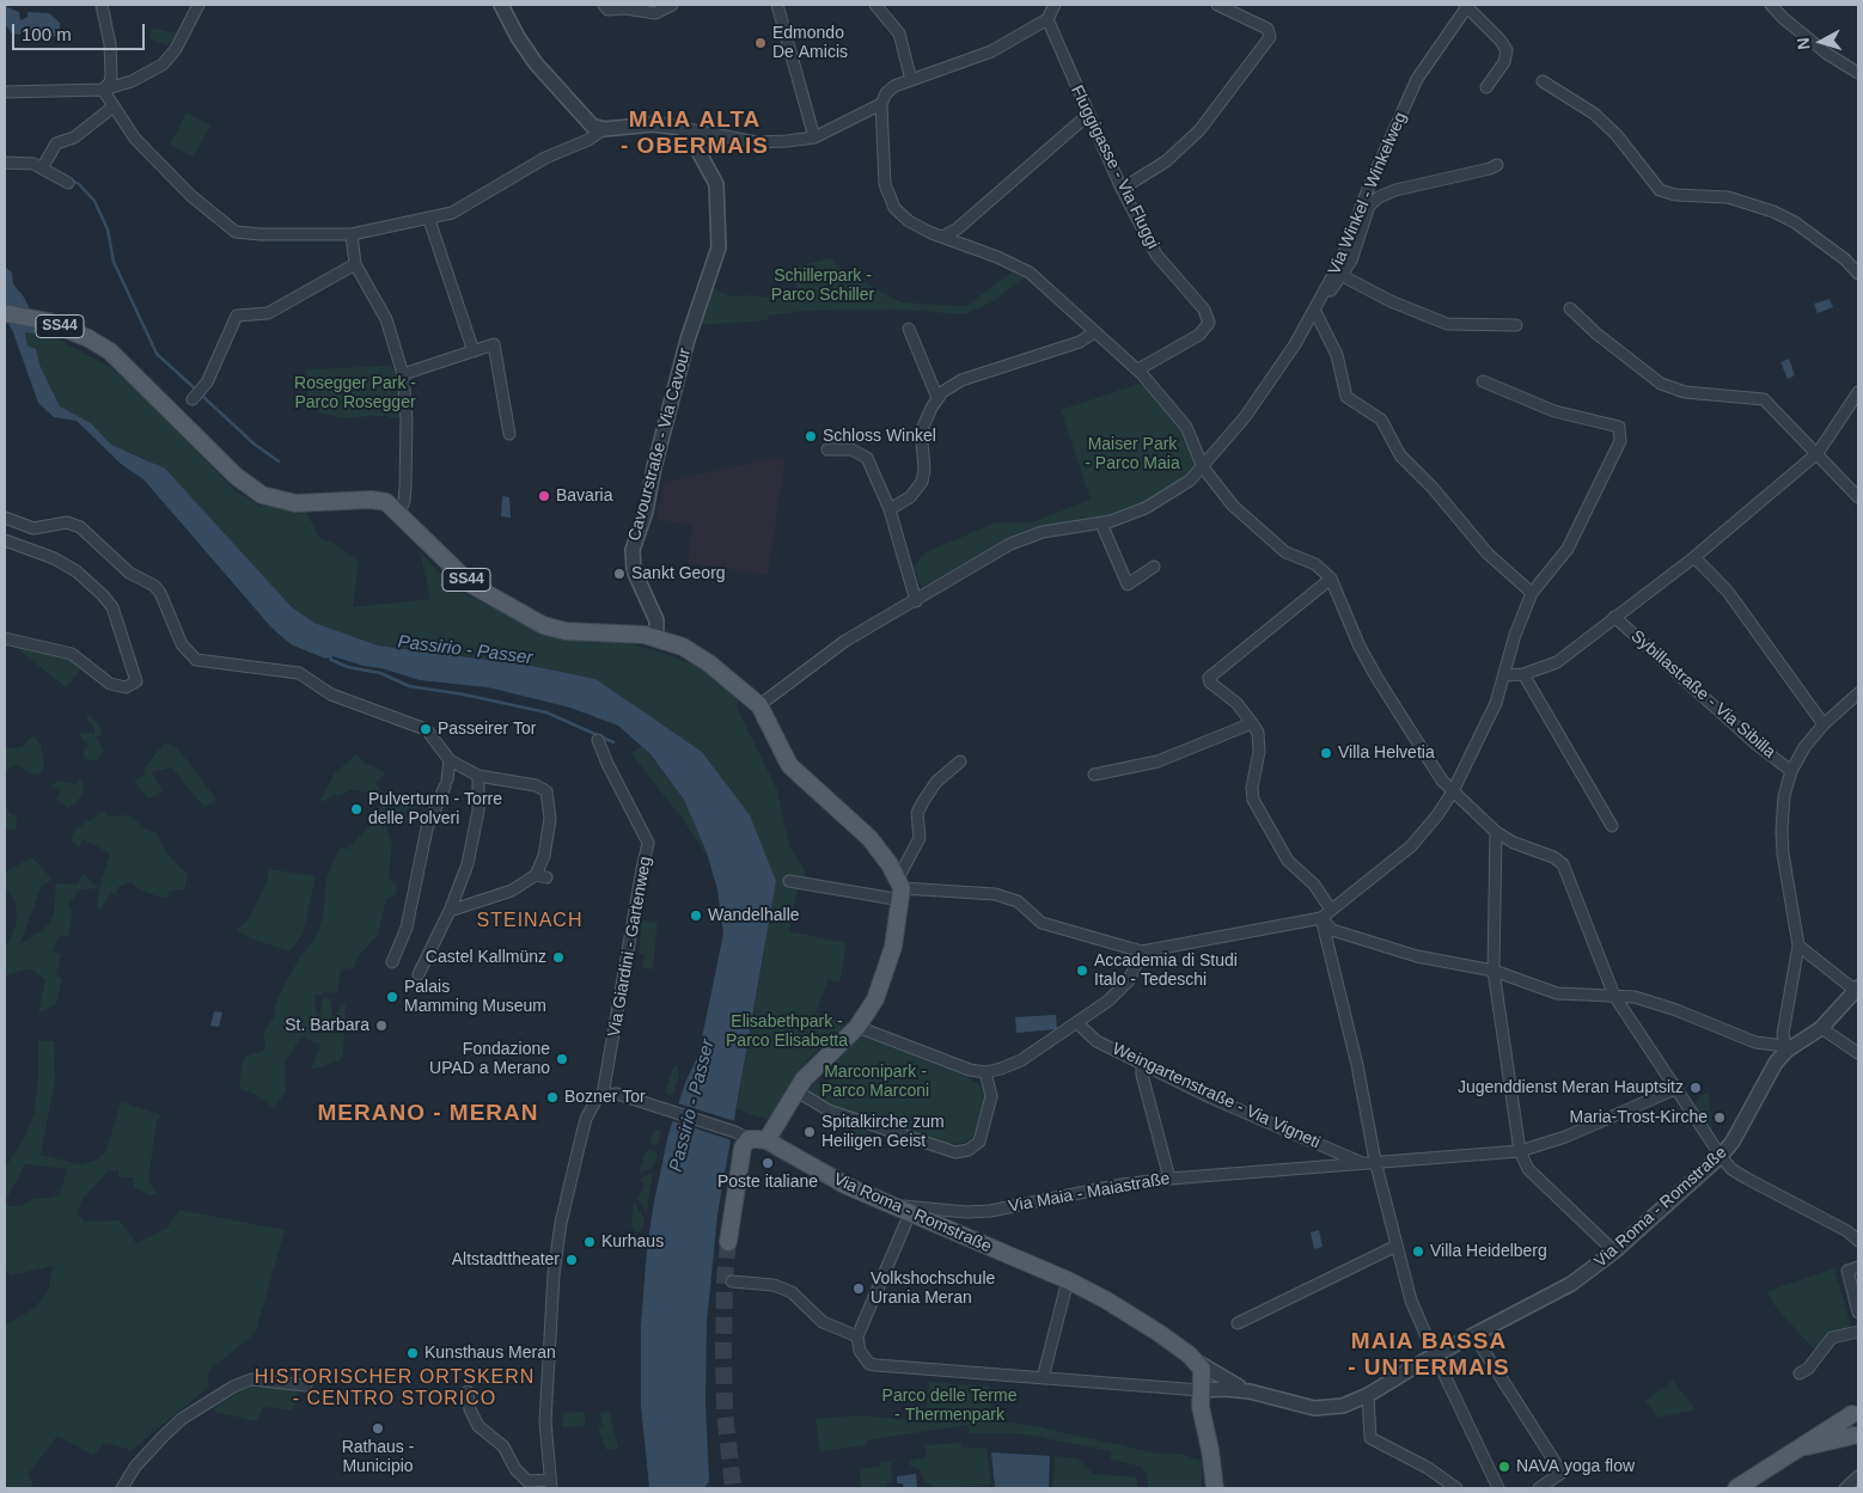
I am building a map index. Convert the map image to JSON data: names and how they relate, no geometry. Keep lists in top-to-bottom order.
{
  "streets": {
    "main road": ["SS44", "Via Roma - Romstraße"],
    "street": [
      "Fluggigasse - Via Fluggi",
      "Via Winkel - Winkelweg",
      "Cavourstraße - Via Cavour",
      "Sybillastraße - Via Sibilla",
      "Via Giardini - Gartenweg",
      "Weingartenstraße - Via Vigneti",
      "Via Maia - Maiastraße"
    ]
  },
  "crossings": [
    ["Via Winkel - Winkelweg", "SS44"],
    ["SS44", "Cavourstraße - Via Cavour"],
    ["Weingartenstraße - Via Vigneti", "Via Maia - Maiastraße"],
    ["Via Maia - Maiastraße", "Via Roma - Romstraße"]
  ],
  "districts": [
    "MAIA ALTA - OBERMAIS",
    "STEINACH",
    "MERANO - MERAN",
    "MAIA BASSA - UNTERMAIS",
    "HISTORISCHER ORTSKERN - CENTRO STORICO"
  ],
  "water": ["Passirio - Passer"],
  "parks": [
    "Schillerpark - Parco Schiller",
    "Rosegger Park - Parco Rosegger",
    "Maiser Park - Parco Maia",
    "Elisabethpark - Parco Elisabetta",
    "Marconipark - Parco Marconi",
    "Parco delle Terme - Thermenpark"
  ],
  "places": [
    "Edmondo De Amicis",
    "Schloss Winkel",
    "Bavaria",
    "Sankt Georg",
    "Passeirer Tor",
    "Villa Helvetia",
    "Pulverturm - Torre delle Polveri",
    "Wandelhalle",
    "Castel Kallmünz",
    "Accademia di Studi Italo - Tedeschi",
    "Palais Mamming Museum",
    "St. Barbara",
    "Fondazione UPAD a Merano",
    "Jugenddienst Meran Hauptsitz",
    "Bozner Tor",
    "Maria-Trost-Kirche",
    "Spitalkirche zum Heiligen Geist",
    "Poste italiane",
    "Kurhaus",
    "Villa Heidelberg",
    "Altstadttheater",
    "Volkshochschule Urania Meran",
    "Kunsthaus Meran",
    "Rathaus - Municipio",
    "NAVA yoga flow"
  ],
  "scale_bar": "100 m",
  "north": "left"
}
